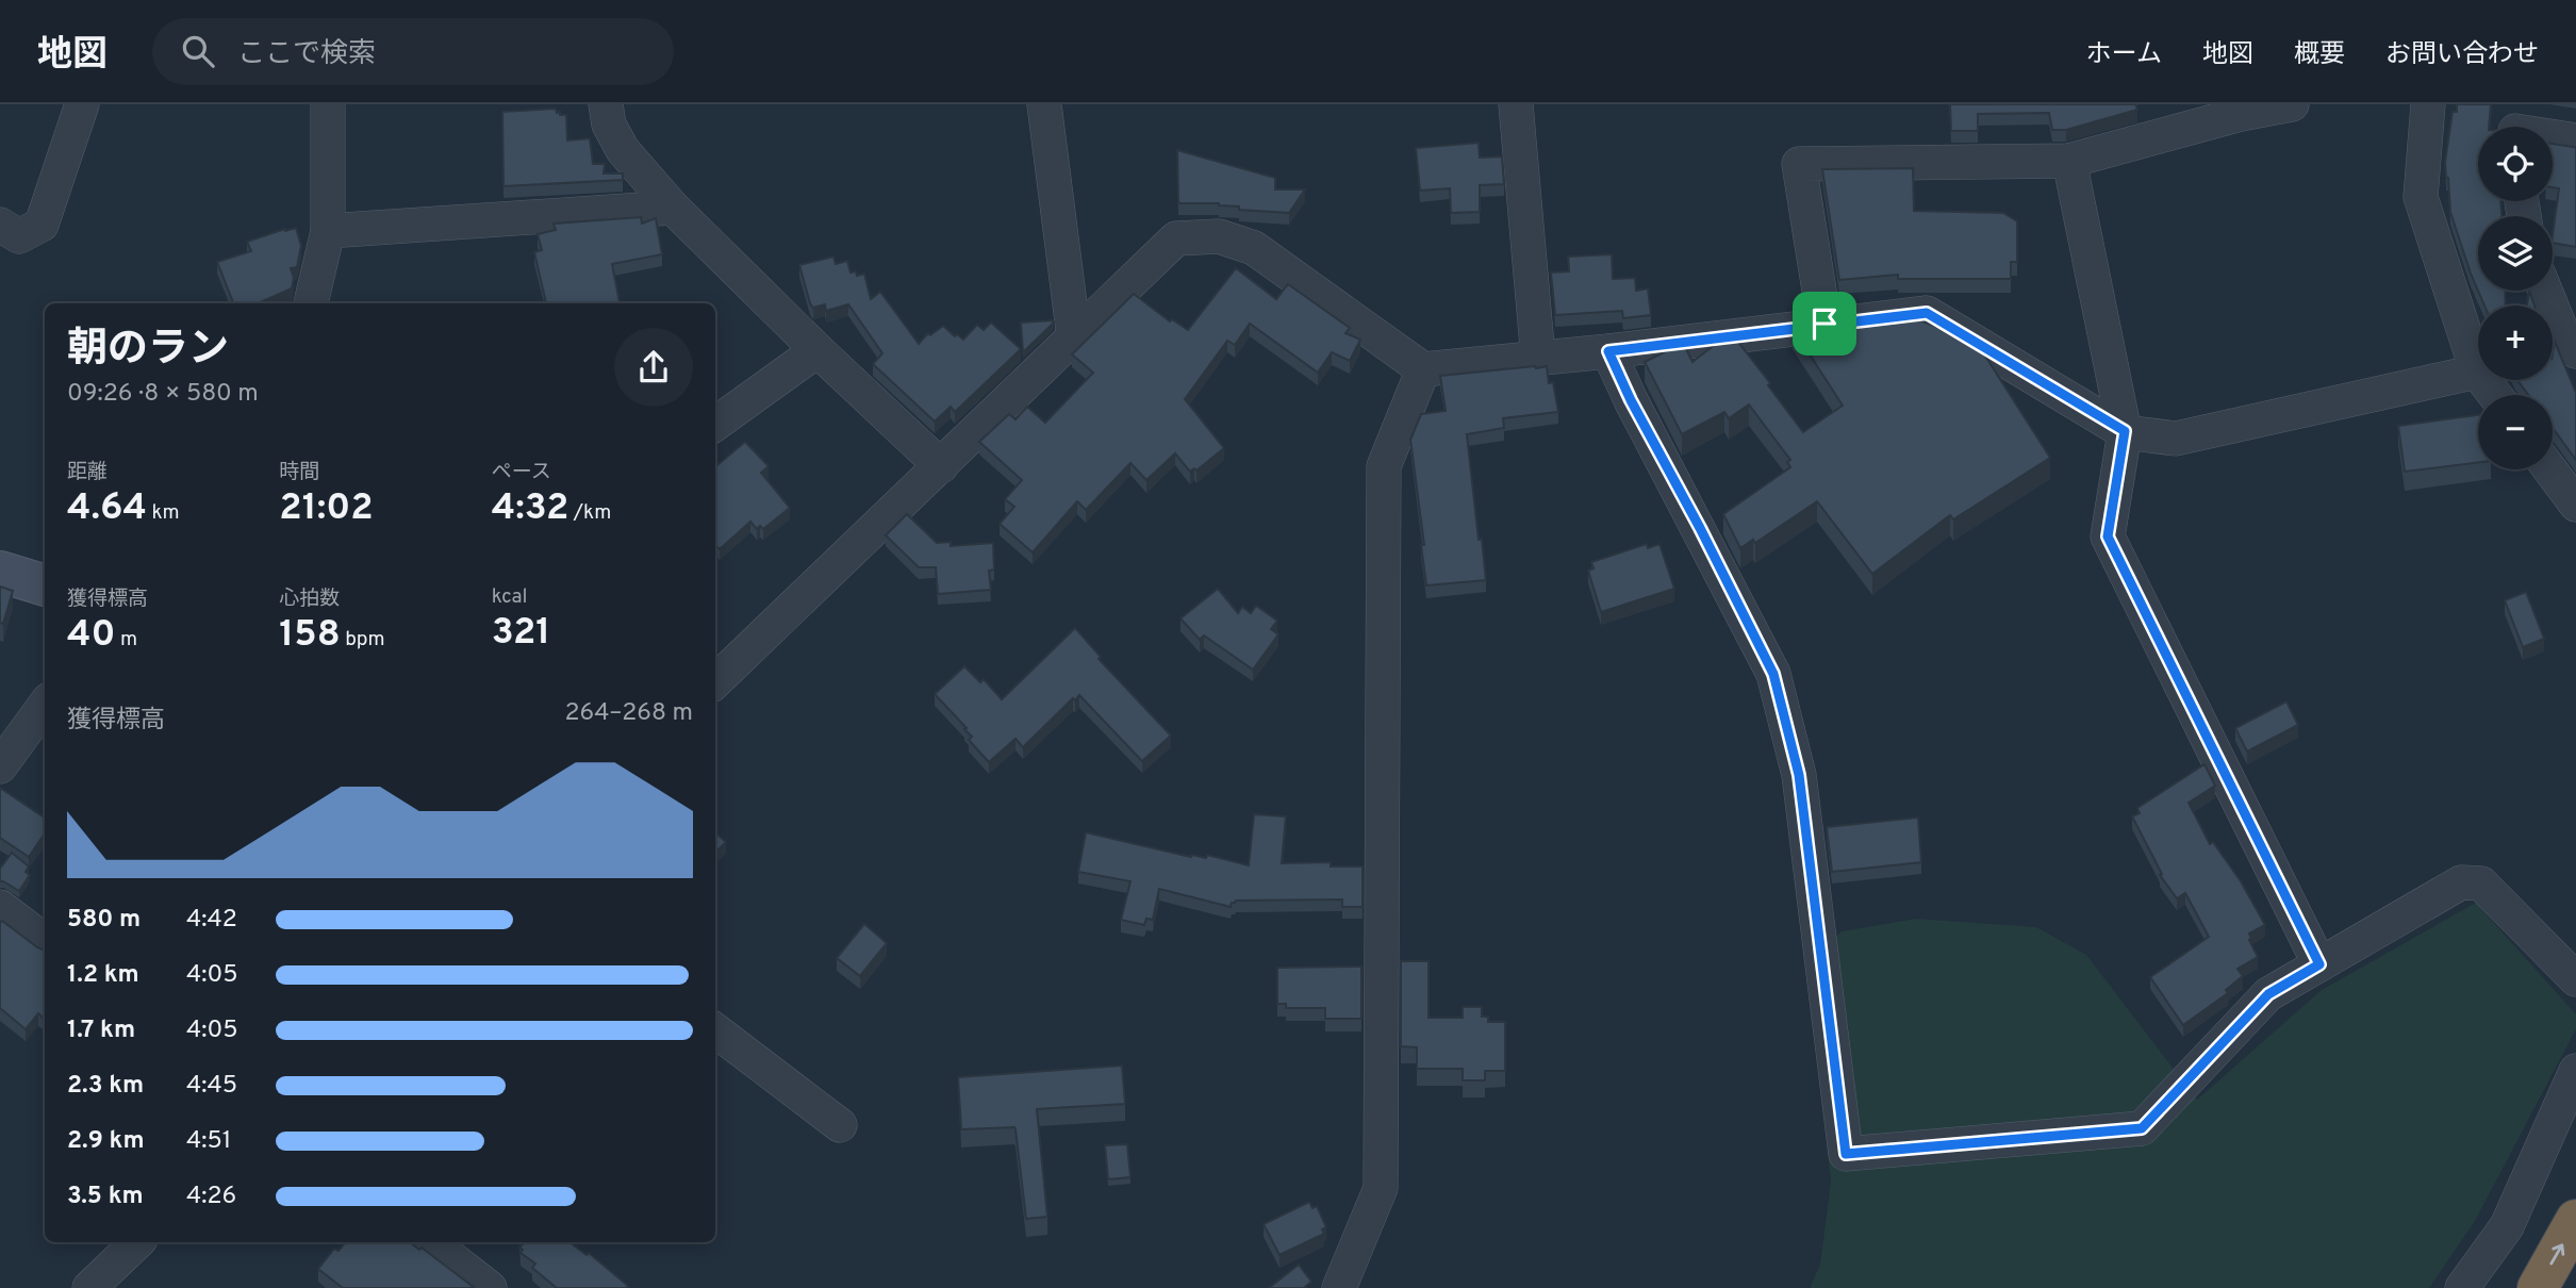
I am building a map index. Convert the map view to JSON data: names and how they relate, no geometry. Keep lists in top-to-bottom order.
{
  "page": {
    "header": "地図",
    "search": "ここで検索",
    "nav": [
      "ホーム",
      "地図",
      "概要",
      "お問い合わせ"
    ],
    "map_buttons": ["+", "−"],
    "heading": ["朝のラン", "09:26 · 8 × 580 m"],
    "stats": [
      ["距離", "4.64 km"],
      ["時間", "21:02"],
      ["ペース", "4:32 /km"],
      ["獲得標高", "40 m"],
      ["心拍数", "158 bpm"],
      ["kcal", "321"]
    ],
    "chart": ["獲得標高", "264–268 m"],
    "list": [
      {
        "name": "580 m",
        "note": "4:42"
      },
      {
        "name": "1.2 km",
        "note": "4:05"
      },
      {
        "name": "1.7 km",
        "note": "4:05"
      },
      {
        "name": "2.3 km",
        "note": "4:45"
      },
      {
        "name": "2.9 km",
        "note": "4:51"
      },
      {
        "name": "3.5 km",
        "note": "4:26"
      }
    ]
  }
}
